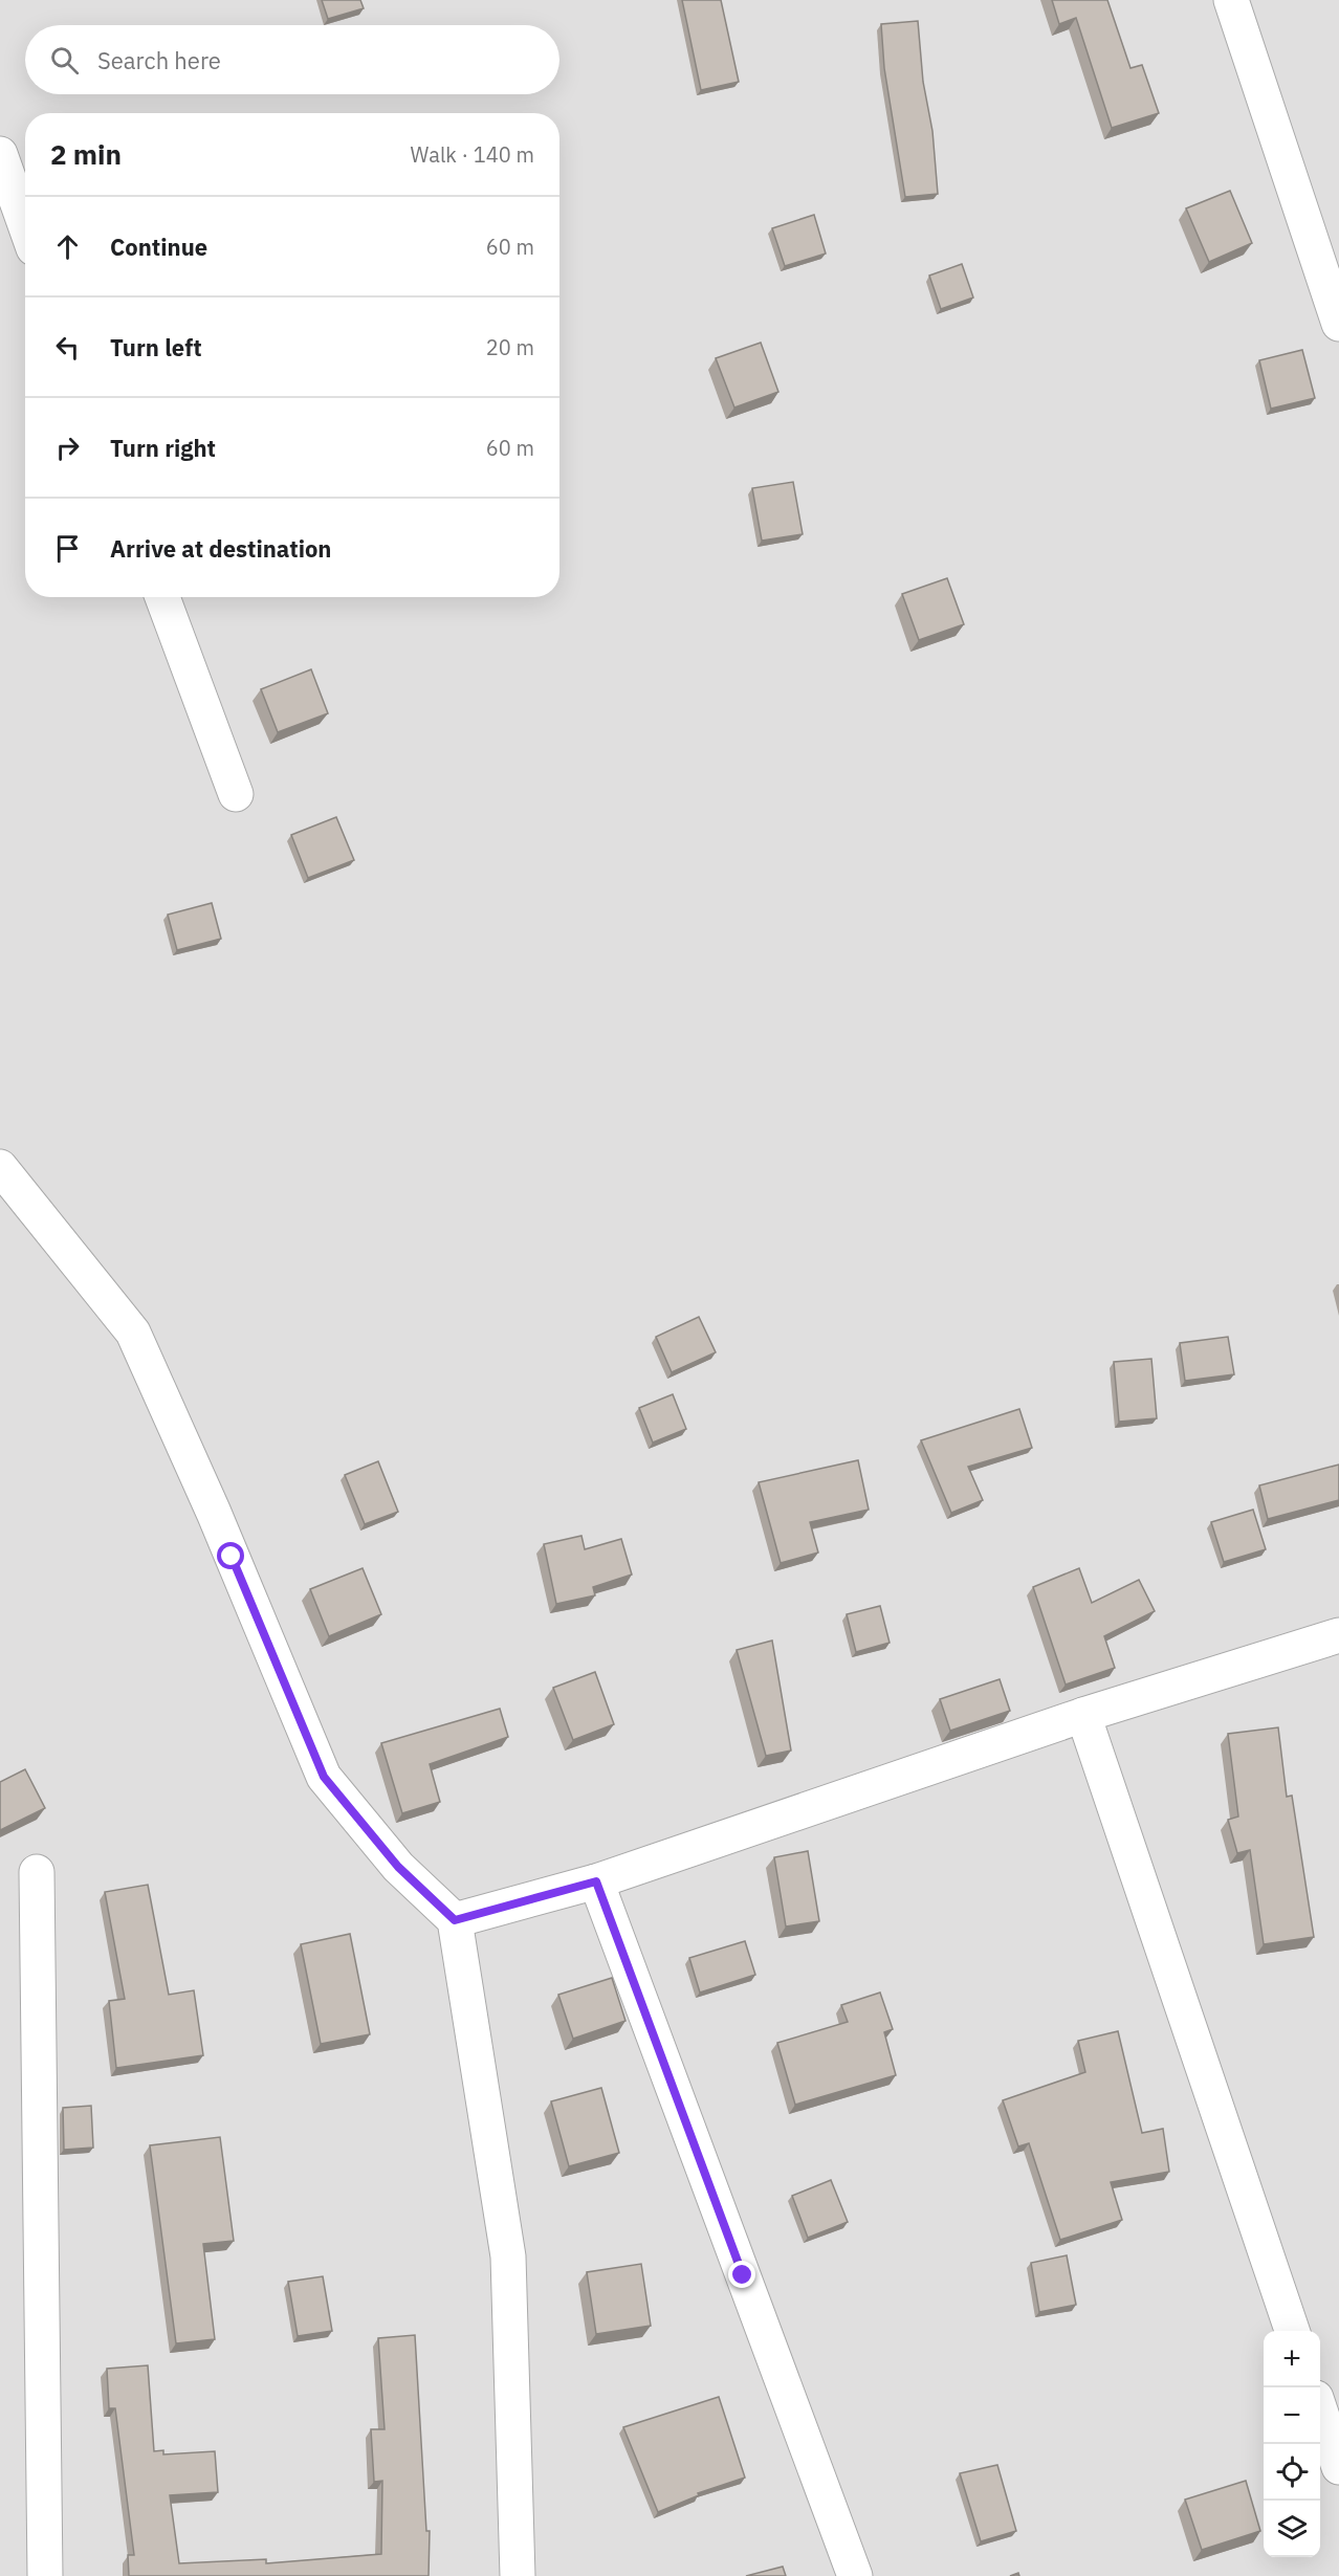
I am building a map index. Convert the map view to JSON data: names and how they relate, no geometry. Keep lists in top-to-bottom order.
{
  "page": {
    "search": "Search here",
    "heading": ["2 min", "Walk · 140 m"],
    "list": [
      ["Continue", "60 m"],
      ["Turn left", "20 m"],
      ["Turn right", "60 m"],
      "Arrive at destination"
    ],
    "map_buttons": ["+", "−"]
  }
}
